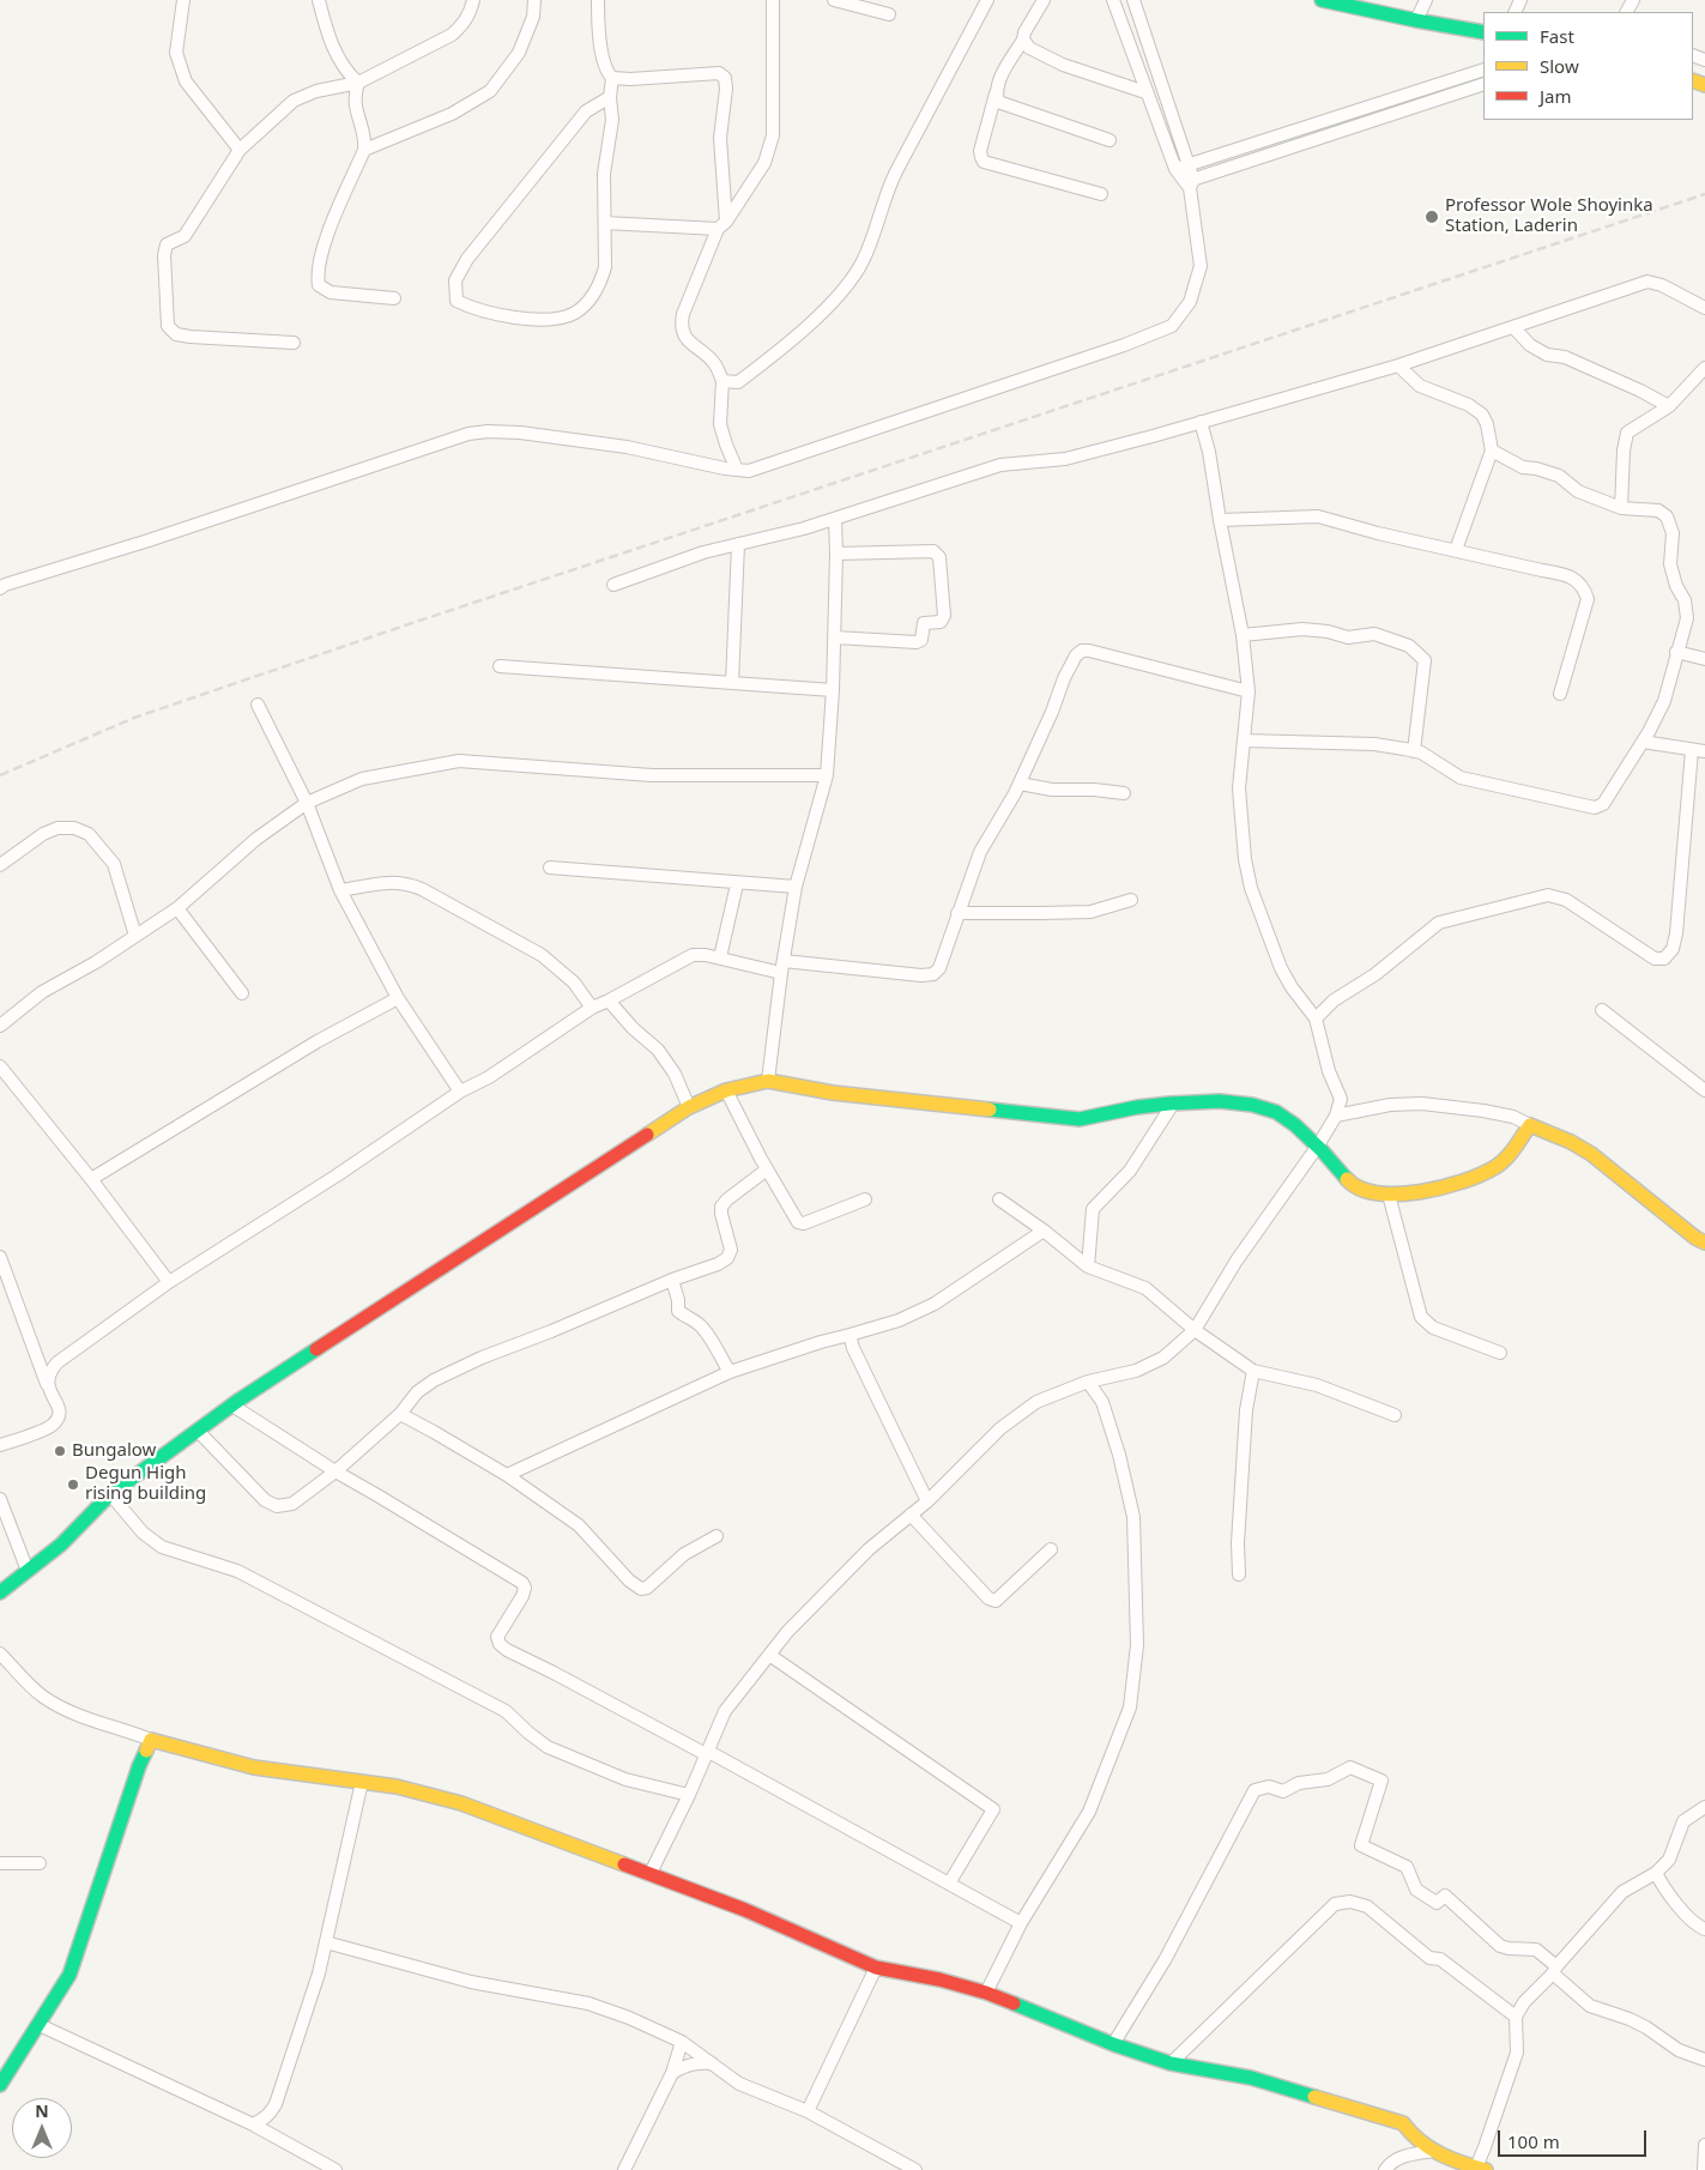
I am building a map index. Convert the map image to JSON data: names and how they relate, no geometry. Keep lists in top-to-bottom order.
{
  "places": ["Professor Wole Shoyinka Station, Laderin", "Bungalow", "Degun High rising building"],
  "legend": ["Fast", "Slow", "Jam"],
  "scale_bar": "100 m",
  "north": "top"
}
